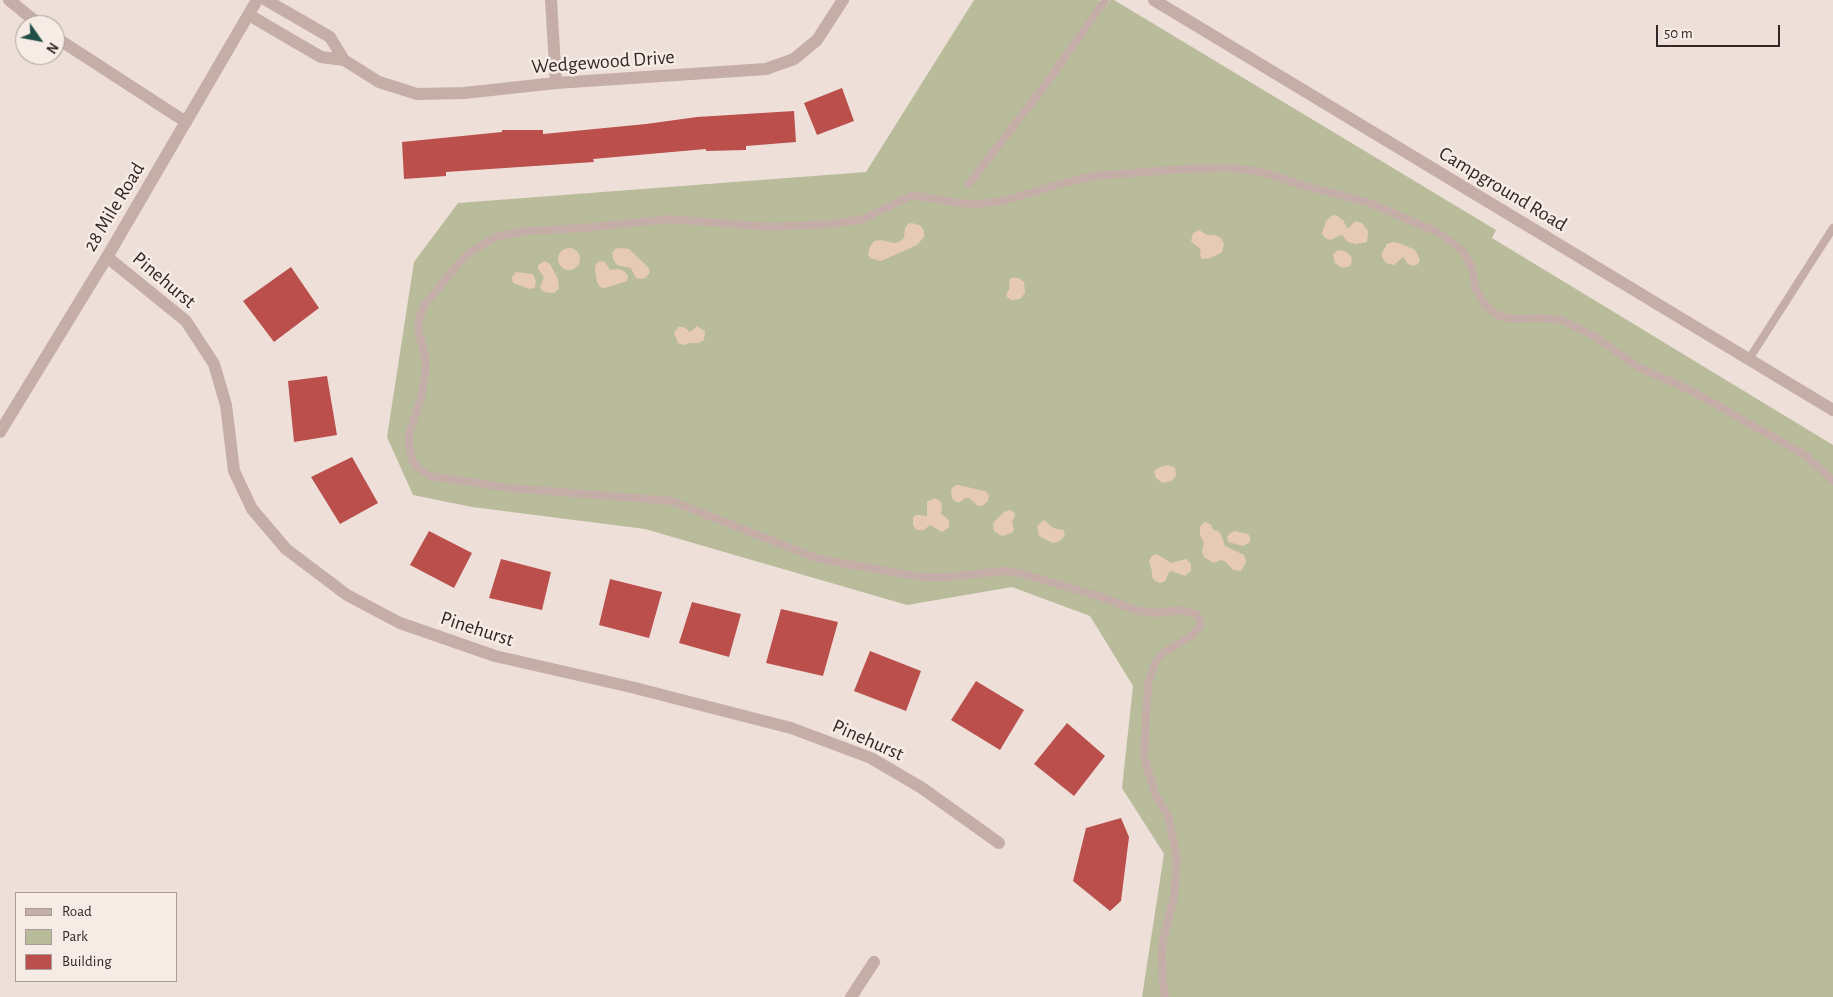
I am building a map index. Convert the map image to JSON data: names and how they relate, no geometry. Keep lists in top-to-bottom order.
{
  "streets": {
    "street": [
      "Wedgewood Drive",
      "Campground Road",
      "28 Mile Road",
      "Pinehurst"
    ]
  },
  "crossings": [
    ["Wedgewood Drive", "28 Mile Road"],
    ["28 Mile Road", "Pinehurst"]
  ],
  "legend": ["Road", "Park", "Building"],
  "scale_bar": "50 m",
  "north": "bottom right"
}
